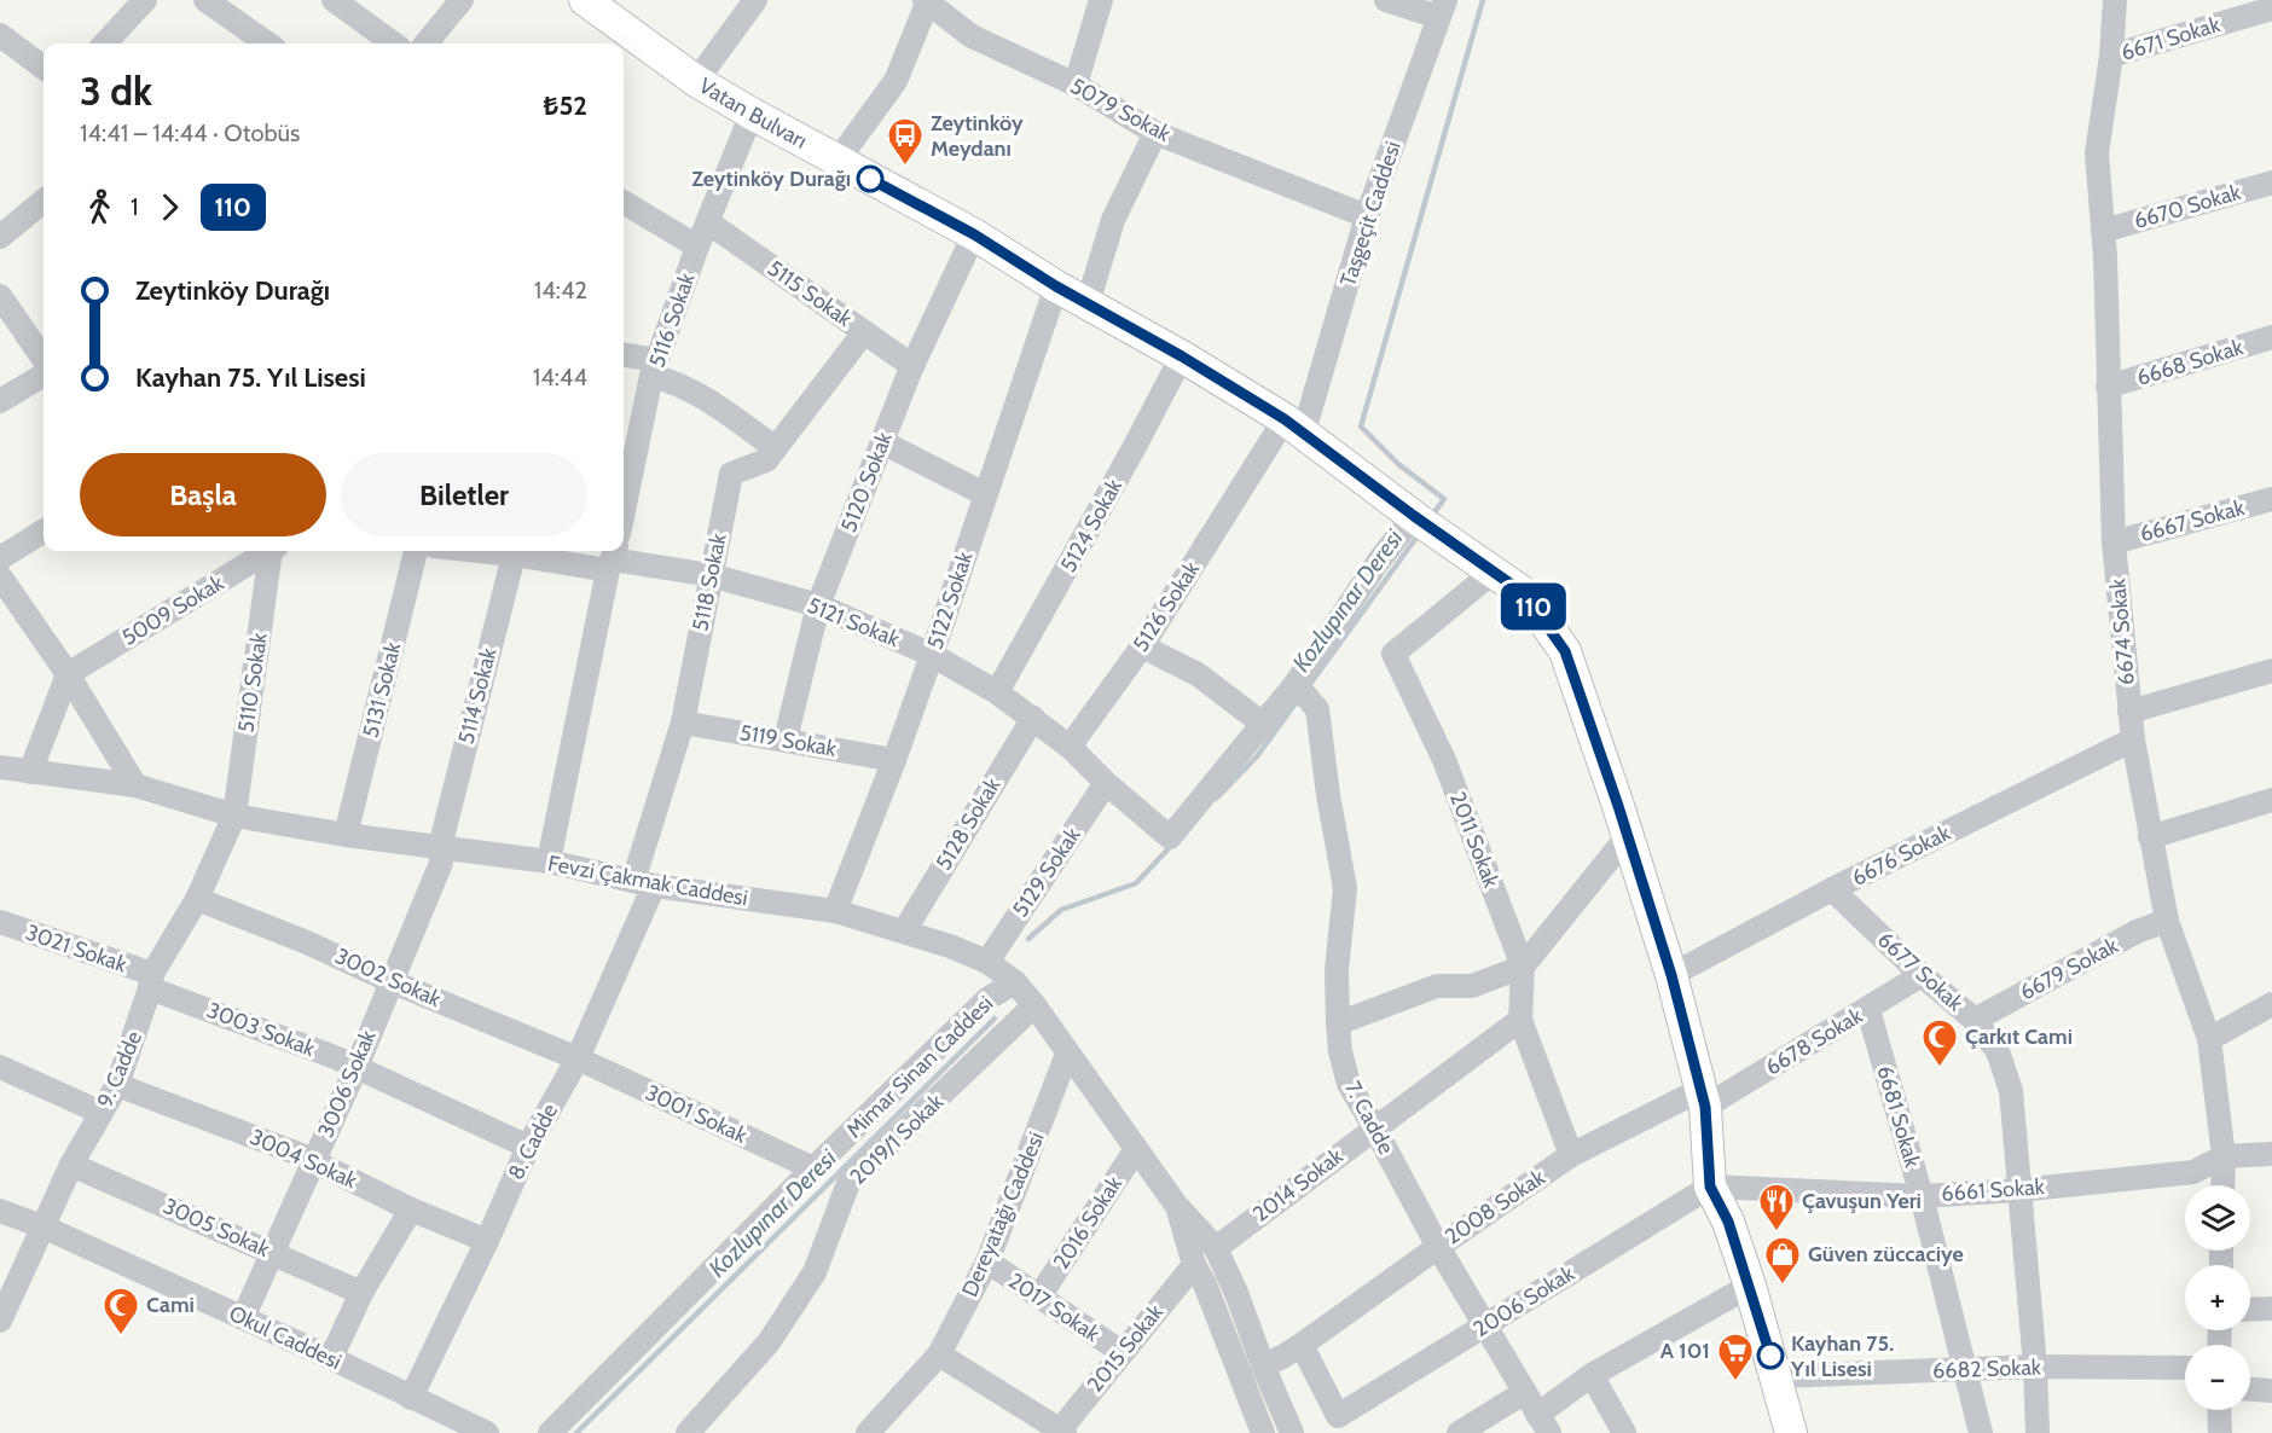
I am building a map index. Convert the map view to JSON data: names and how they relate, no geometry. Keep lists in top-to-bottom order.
{
  "streets": {
    "main road": ["Vatan Bulvarı"],
    "street": [
      "6671 Sokak",
      "5079 Sokak",
      "6670 Sokak",
      "Taşgeçit Caddesi",
      "5115 Sokak",
      "5116 Sokak",
      "6668 Sokak",
      "5120 Sokak",
      "6667 Sokak",
      "5124 Sokak",
      "5118 Sokak",
      "5122 Sokak",
      "5126 Sokak",
      "5009 Sokak",
      "5121 Sokak",
      "6674 Sokak",
      "5110 Sokak",
      "5131 Sokak",
      "5114 Sokak",
      "5119 Sokak",
      "5128 Sokak",
      "2011 Sokak",
      "6676 Sokak",
      "5129 Sokak",
      "Fevzi Çakmak Caddesi",
      "3021 Sokak",
      "6679 Sokak",
      "6677 Sokak",
      "3002 Sokak",
      "3003 Sokak",
      "6678 Sokak",
      "Mimar Sinan Caddesi",
      "9. Cadde",
      "3006 Sokak",
      "3001 Sokak",
      "6681 Sokak",
      "7. Cadde",
      "2019/1 Sokak",
      "8. Cadde",
      "3004 Sokak",
      "2014 Sokak",
      "6661 Sokak",
      "2008 Sokak",
      "Dereyatağı Caddesi",
      "2016 Sokak",
      "3005 Sokak",
      "2006 Sokak",
      "2017 Sokak",
      "Okul Caddesi",
      "2015 Sokak",
      "6682 Sokak"
    ]
  },
  "crossings": [
    ["6671 Sokak", "6674 Sokak"],
    ["5079 Sokak", "Taşgeçit Caddesi"],
    ["Vatan Bulvarı", "Taşgeçit Caddesi"],
    ["Vatan Bulvarı", "5116 Sokak"],
    ["Vatan Bulvarı", "5120 Sokak"],
    ["Vatan Bulvarı", "5124 Sokak"],
    ["Vatan Bulvarı", "5122 Sokak"],
    ["Vatan Bulvarı", "5126 Sokak"],
    ["Vatan Bulvarı", "2011 Sokak"],
    ["Vatan Bulvarı", "6676 Sokak"],
    ["Vatan Bulvarı", "6678 Sokak"],
    ["Vatan Bulvarı", "6661 Sokak"],
    ["Vatan Bulvarı", "2008 Sokak"],
    ["Vatan Bulvarı", "2006 Sokak"],
    ["6670 Sokak", "6674 Sokak"],
    ["Taşgeçit Caddesi", "5126 Sokak"],
    ["5115 Sokak", "5116 Sokak"],
    ["5115 Sokak", "5120 Sokak"],
    ["5115 Sokak", "5118 Sokak"],
    ["6668 Sokak", "6674 Sokak"],
    ["5120 Sokak", "5121 Sokak"],
    ["5120 Sokak", "5119 Sokak"],
    ["6667 Sokak", "6674 Sokak"],
    ["5124 Sokak", "5121 Sokak"],
    ["5118 Sokak", "5121 Sokak"],
    ["5118 Sokak", "5119 Sokak"],
    ["5118 Sokak", "Fevzi Çakmak Caddesi"],
    ["5118 Sokak", "8. Cadde"],
    ["5122 Sokak", "5121 Sokak"],
    ["5122 Sokak", "5119 Sokak"],
    ["5122 Sokak", "Fevzi Çakmak Caddesi"],
    ["5126 Sokak", "5121 Sokak"],
    ["5121 Sokak", "5128 Sokak"],
    ["6674 Sokak", "6676 Sokak"],
    ["6674 Sokak", "6679 Sokak"],
    ["6674 Sokak", "6661 Sokak"],
    ["5110 Sokak", "Fevzi Çakmak Caddesi"],
    ["5110 Sokak", "9. Cadde"],
    ["5131 Sokak", "Fevzi Çakmak Caddesi"],
    ["5114 Sokak", "Fevzi Çakmak Caddesi"],
    ["5114 Sokak", "3006 Sokak"],
    ["5128 Sokak", "Fevzi Çakmak Caddesi"],
    ["2011 Sokak", "2014 Sokak"],
    ["2011 Sokak", "2008 Sokak"],
    ["6676 Sokak", "6677 Sokak"],
    ["5129 Sokak", "Fevzi Çakmak Caddesi"],
    ["Fevzi Çakmak Caddesi", "Mimar Sinan Caddesi"],
    ["Fevzi Çakmak Caddesi", "9. Cadde"],
    ["Fevzi Çakmak Caddesi", "3006 Sokak"],
    ["Fevzi Çakmak Caddesi", "2019/1 Sokak"],
    ["Fevzi Çakmak Caddesi", "8. Cadde"],
    ["Fevzi Çakmak Caddesi", "Dereyatağı Caddesi"],
    ["Fevzi Çakmak Caddesi", "2016 Sokak"],
    ["3021 Sokak", "3003 Sokak"],
    ["3021 Sokak", "9. Cadde"],
    ["6679 Sokak", "6677 Sokak"],
    ["6677 Sokak", "6678 Sokak"],
    ["6677 Sokak", "6661 Sokak"],
    ["6677 Sokak", "6682 Sokak"],
    ["3002 Sokak", "9. Cadde"],
    ["3002 Sokak", "3006 Sokak"],
    ["3002 Sokak", "3001 Sokak"],
    ["3002 Sokak", "8. Cadde"],
    ["3003 Sokak", "9. Cadde"],
    ["3003 Sokak", "3006 Sokak"],
    ["3003 Sokak", "8. Cadde"],
    ["6678 Sokak", "6681 Sokak"],
    ["6678 Sokak", "2008 Sokak"],
    ["Mimar Sinan Caddesi", "3001 Sokak"],
    ["9. Cadde", "3004 Sokak"],
    ["9. Cadde", "3005 Sokak"],
    ["9. Cadde", "Okul Caddesi"],
    ["3006 Sokak", "3004 Sokak"],
    ["3006 Sokak", "3005 Sokak"],
    ["3006 Sokak", "Okul Caddesi"],
    ["3001 Sokak", "8. Cadde"],
    ["6681 Sokak", "6661 Sokak"],
    ["6681 Sokak", "6682 Sokak"],
    ["7. Cadde", "2014 Sokak"],
    ["7. Cadde", "2008 Sokak"],
    ["7. Cadde", "2006 Sokak"],
    ["8. Cadde", "3004 Sokak"],
    ["8. Cadde", "Okul Caddesi"],
    ["6661 Sokak", "2006 Sokak"],
    ["2008 Sokak", "2006 Sokak"],
    ["Dereyatağı Caddesi", "2017 Sokak"],
    ["2016 Sokak", "2017 Sokak"],
    ["2017 Sokak", "2015 Sokak"]
  ],
  "water": ["Kozlupınar Deresi"],
  "places": {
    "bus stop": ["Zeytinköy Meydanı"],
    "other": ["Zeytinköy Durağı", "Kayhan 75. Yıl Lisesi"],
    "mosque": ["Çarkıt Cami", "Cami"],
    "restaurant": ["Çavuşun Yeri"],
    "shop": ["Güven züccaciye"],
    "supermarket": ["A 101"]
  },
  "lines": ["bus line 110"],
  "page": {
    "on_map": "110",
    "heading": ["3 dk", "14:41 – 14:44 · Otobüs", "₺52"],
    "legs": ["1", "110"],
    "list": [
      {
        "name": "Zeytinköy Durağı",
        "value": "14:42"
      },
      {
        "name": "Kayhan 75. Yıl Lisesi",
        "value": "14:44"
      }
    ],
    "buttons": ["Başla", "Biletler"],
    "map_buttons": ["+", "−"]
  }
}
